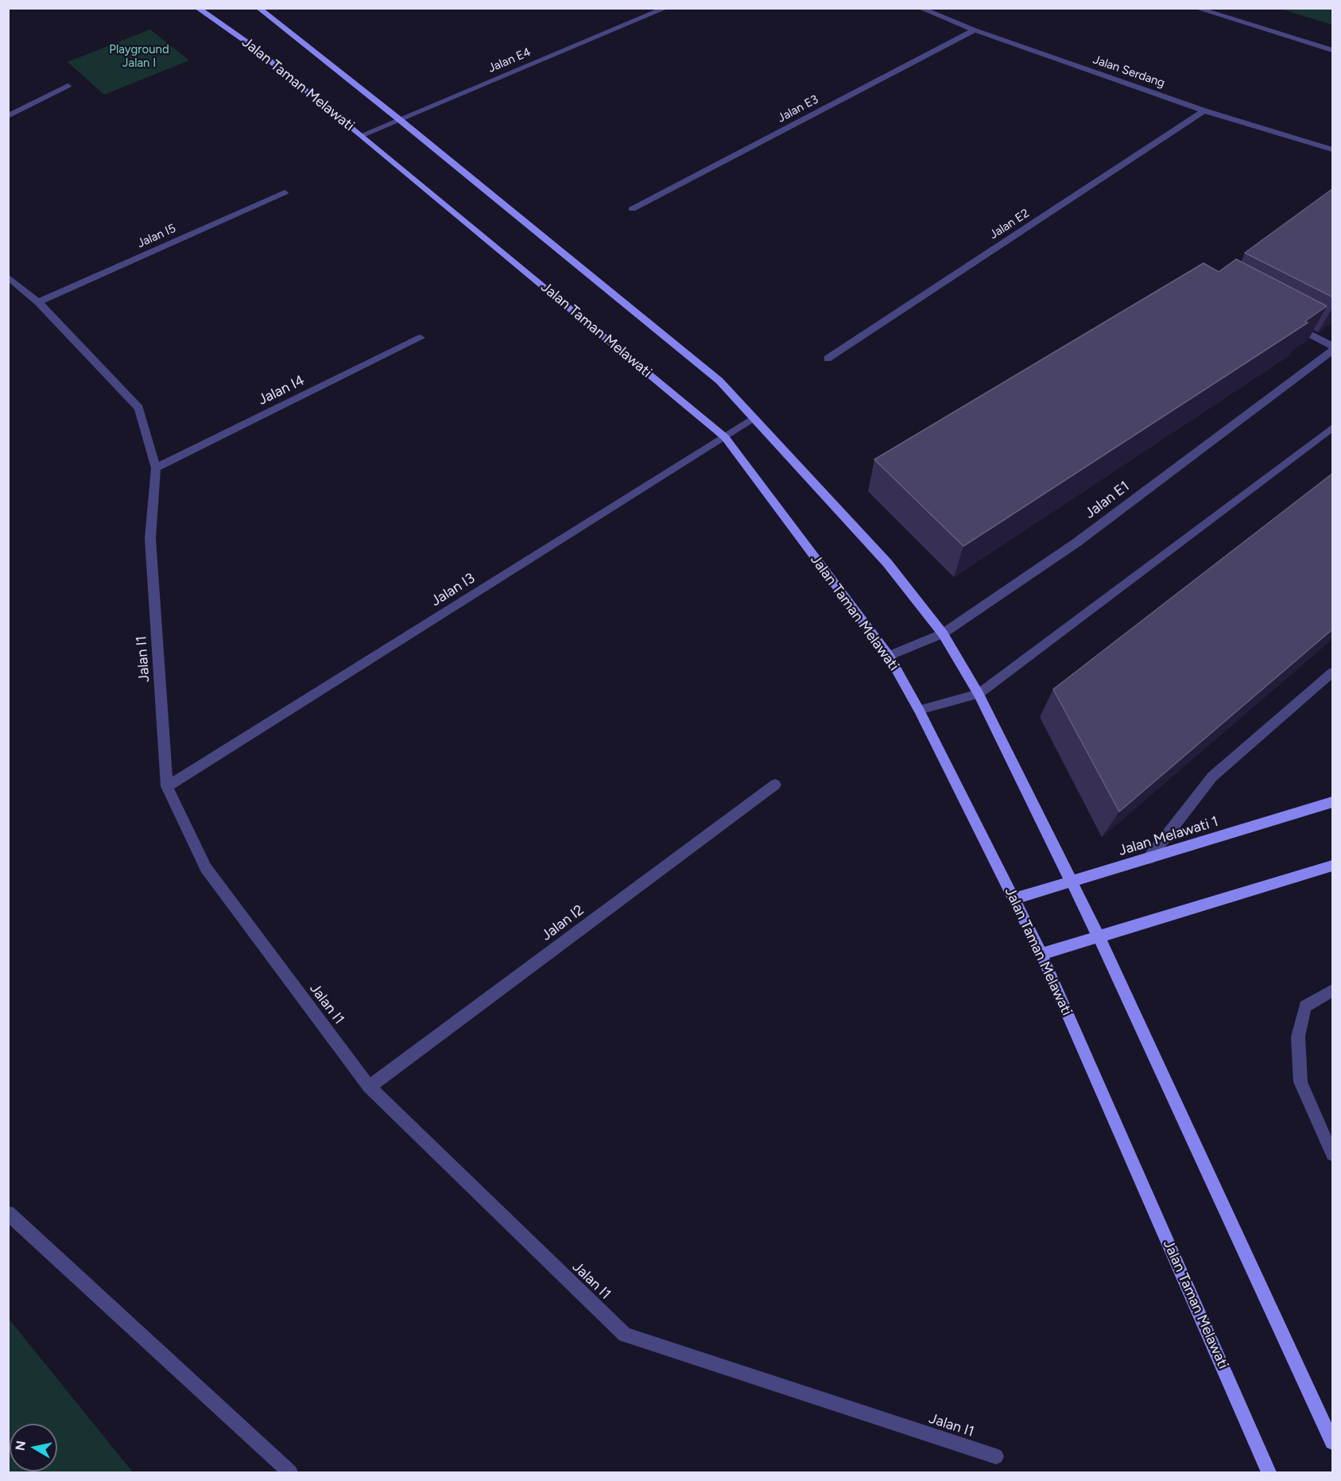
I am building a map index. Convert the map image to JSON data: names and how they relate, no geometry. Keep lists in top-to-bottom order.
{
  "streets": {
    "main road": ["Jalan Taman Melawati", "Jalan Melawati 1"],
    "street": [
      "Jalan E4",
      "Jalan Serdang",
      "Jalan E3",
      "Jalan E2",
      "Jalan I5",
      "Jalan I4",
      "Jalan E1",
      "Jalan I3",
      "Jalan I1",
      "Jalan I2"
    ]
  },
  "crossings": [
    ["Jalan E4", "Jalan Taman Melawati"],
    ["Jalan Serdang", "Jalan E3"],
    ["Jalan Serdang", "Jalan E2"],
    ["Jalan Taman Melawati", "Jalan E1"],
    ["Jalan Taman Melawati", "Jalan I3"],
    ["Jalan Taman Melawati", "Jalan Melawati 1"],
    ["Jalan I5", "Jalan I1"],
    ["Jalan I4", "Jalan I1"],
    ["Jalan I3", "Jalan I1"],
    ["Jalan I1", "Jalan I2"]
  ],
  "parks": ["Playground Jalan I"],
  "north": "left"
}
